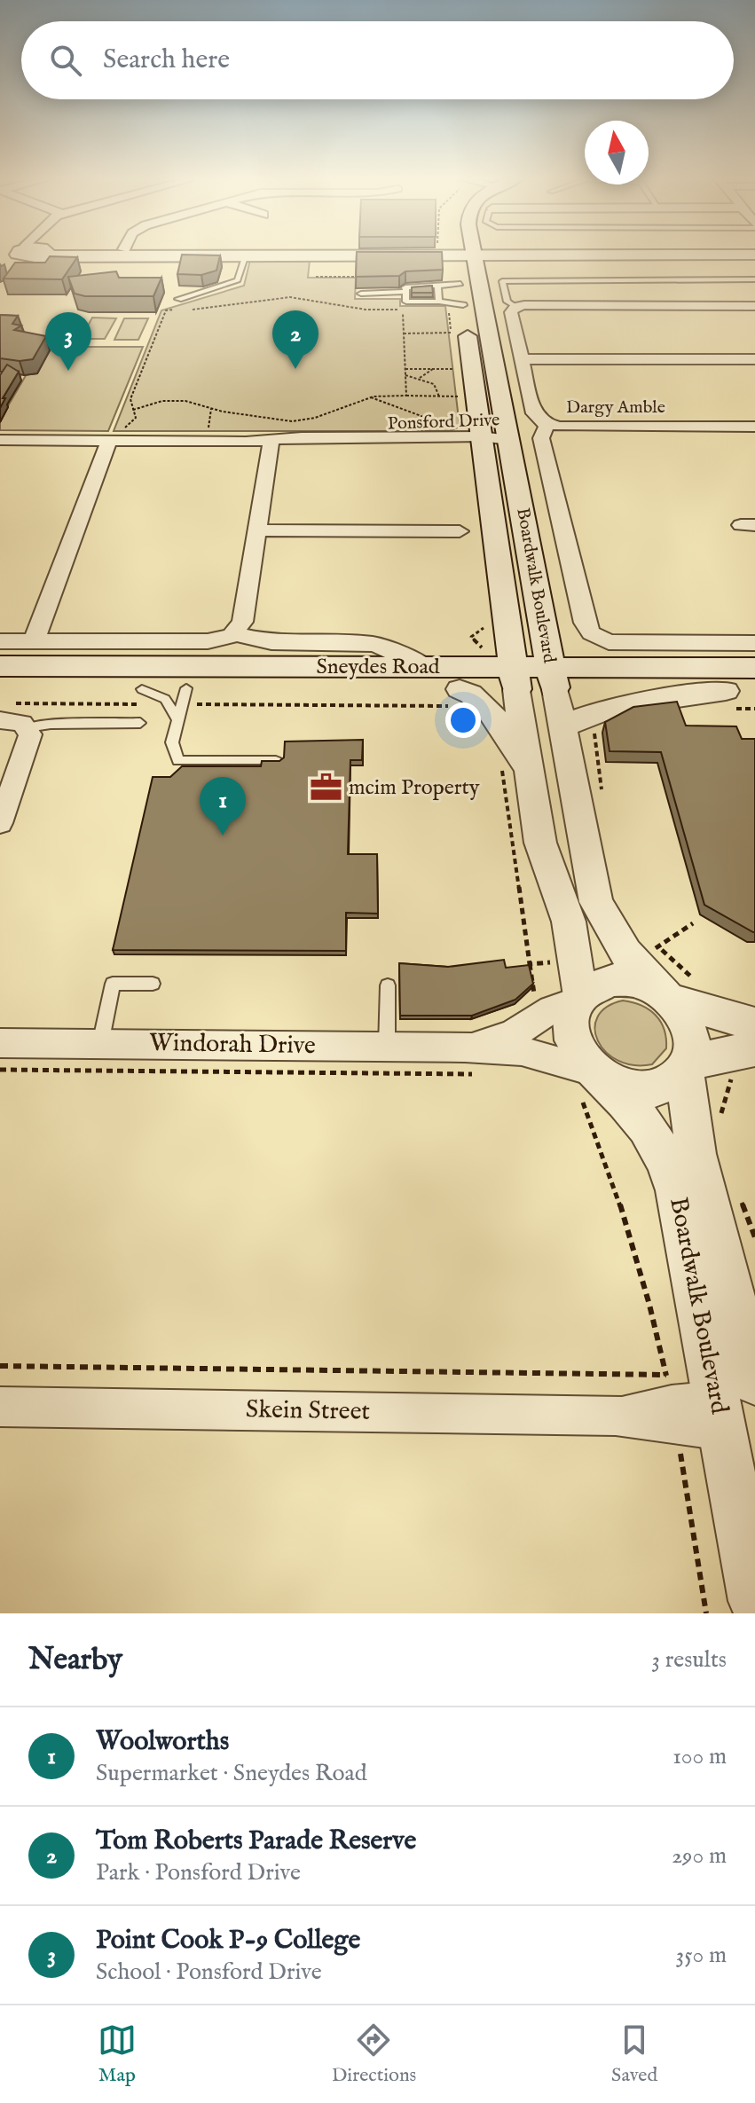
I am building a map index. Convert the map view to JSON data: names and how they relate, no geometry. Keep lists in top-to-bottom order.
{
  "streets": {
    "main road": ["Boardwalk Boulevard", "Sneydes Road"],
    "street": [
      "Dargy Amble",
      "Ponsford Drive",
      "Windorah Drive",
      "Skein Street"
    ]
  },
  "crossings": [
    ["Ponsford Drive", "Boardwalk Boulevard"],
    ["Boardwalk Boulevard", "Sneydes Road"],
    ["Boardwalk Boulevard", "Windorah Drive"],
    ["Boardwalk Boulevard", "Skein Street"]
  ],
  "places": {
    "office": ["mcim Property"]
  },
  "north": "top",
  "page": {
    "search": "Search here",
    "pins": ["2", "3", "1"],
    "heading": ["Nearby", "3 results"],
    "list": [
      {
        "mark": "1",
        "name": "Woolworths",
        "note": "Supermarket · Sneydes Road",
        "value": "100 m"
      },
      {
        "mark": "2",
        "name": "Tom Roberts Parade Reserve",
        "note": "Park · Ponsford Drive",
        "value": "290 m"
      },
      {
        "mark": "3",
        "name": "Point Cook P-9 College",
        "note": "School · Ponsford Drive",
        "value": "350 m"
      }
    ],
    "nav": ["Map", "Directions", "Saved"]
  }
}
